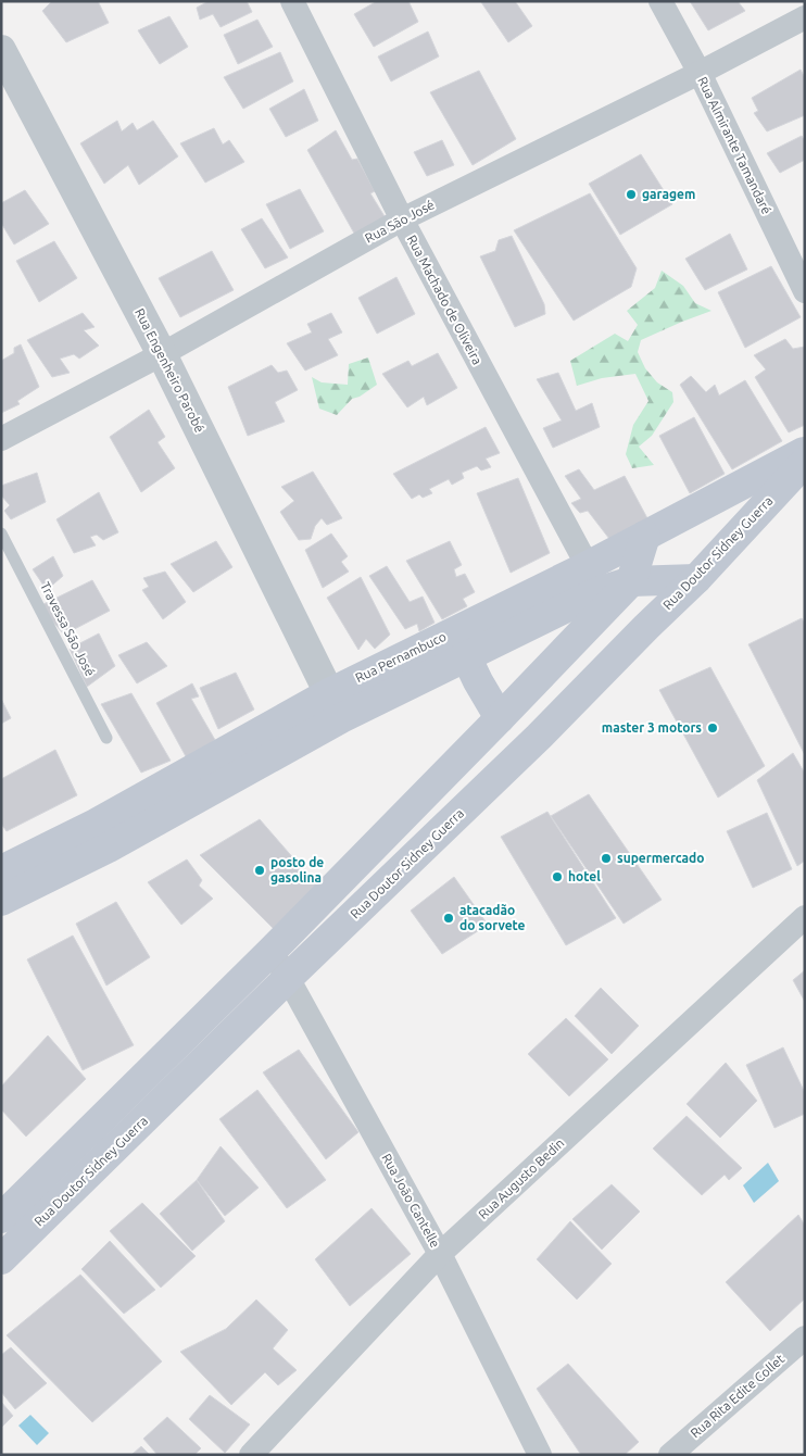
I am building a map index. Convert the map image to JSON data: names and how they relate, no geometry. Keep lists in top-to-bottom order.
{
  "streets": {
    "main road": ["Rua Doutor Sidney Guerra", "Rua Pernambuco"],
    "street": [
      "Rua Almirante Tamandaré",
      "Rua São José",
      "Rua Machado de Oliveira",
      "Rua Engenheiro Parobé",
      "Rua Augusto Bedin",
      "Rua João Cantelle",
      "Rua Rita Edite Collet"
    ],
    "lane": ["Travessa São José"]
  },
  "crossings": [
    ["Rua Almirante Tamandaré", "Rua São José"],
    ["Rua São José", "Rua Machado de Oliveira"],
    ["Rua São José", "Rua Engenheiro Parobé"],
    ["Rua Machado de Oliveira", "Rua Pernambuco"],
    ["Rua Engenheiro Parobé", "Rua Pernambuco"],
    ["Rua Doutor Sidney Guerra", "Rua Pernambuco"],
    ["Rua Doutor Sidney Guerra", "Rua João Cantelle"],
    ["Rua Augusto Bedin", "Rua João Cantelle"]
  ],
  "places": [
    "garagem",
    "master 3 motors",
    "supermercado",
    "posto de gasolina",
    "hotel",
    "atacadão do sorvete"
  ]
}
